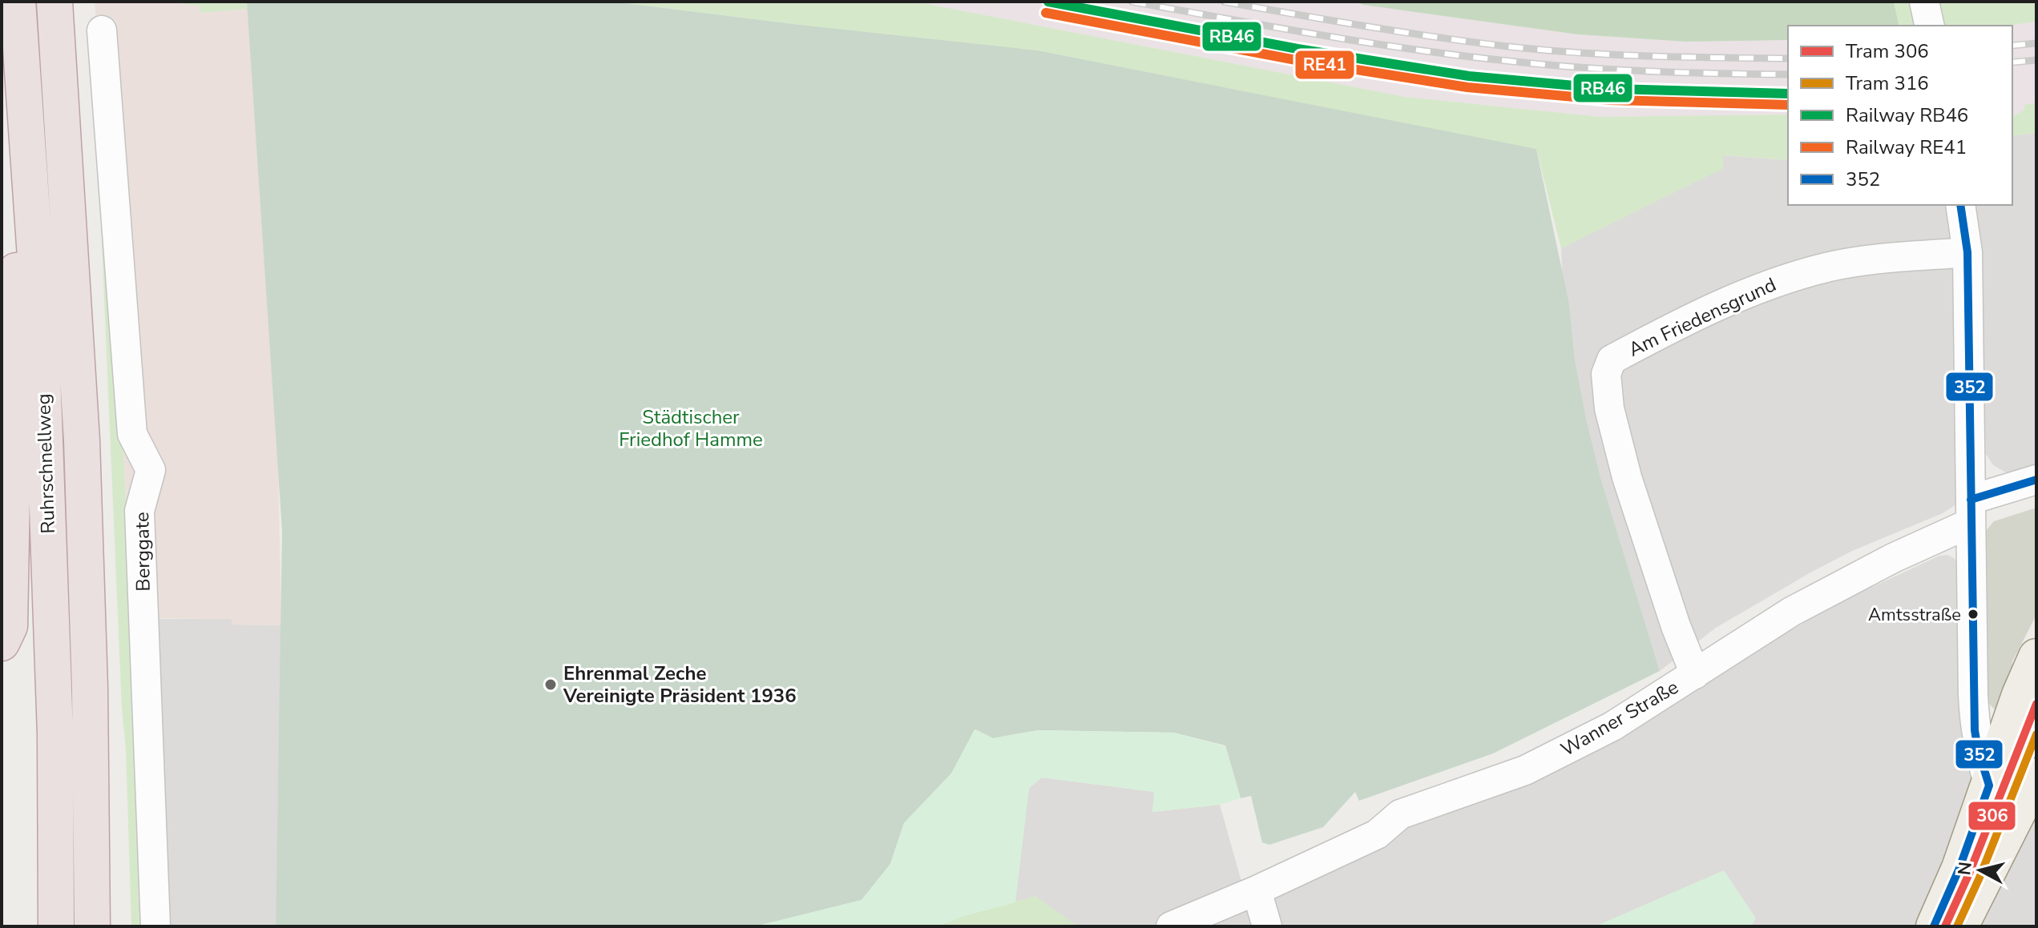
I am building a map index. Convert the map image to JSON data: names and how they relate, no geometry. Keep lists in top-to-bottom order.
{
  "streets": {
    "highway": ["Ruhrschnellweg"],
    "street": ["Am Friedensgrund", "Berggate", "Wanner Straße"]
  },
  "crossings": [
    ["Am Friedensgrund", "Wanner Straße"]
  ],
  "parks": ["Städtischer Friedhof Hamme"],
  "places": ["Amtsstraße", "Ehrenmal Zeche Vereinigte Präsident 1936"],
  "lines": [
    "rail line RB46",
    "rail line RE41",
    "transit line 352",
    "tram line 306",
    "tram line 316"
  ],
  "legend": [
    "Tram 306",
    "Tram 316",
    "Railway RB46",
    "Railway RE41",
    "352"
  ],
  "north": "left"
}
